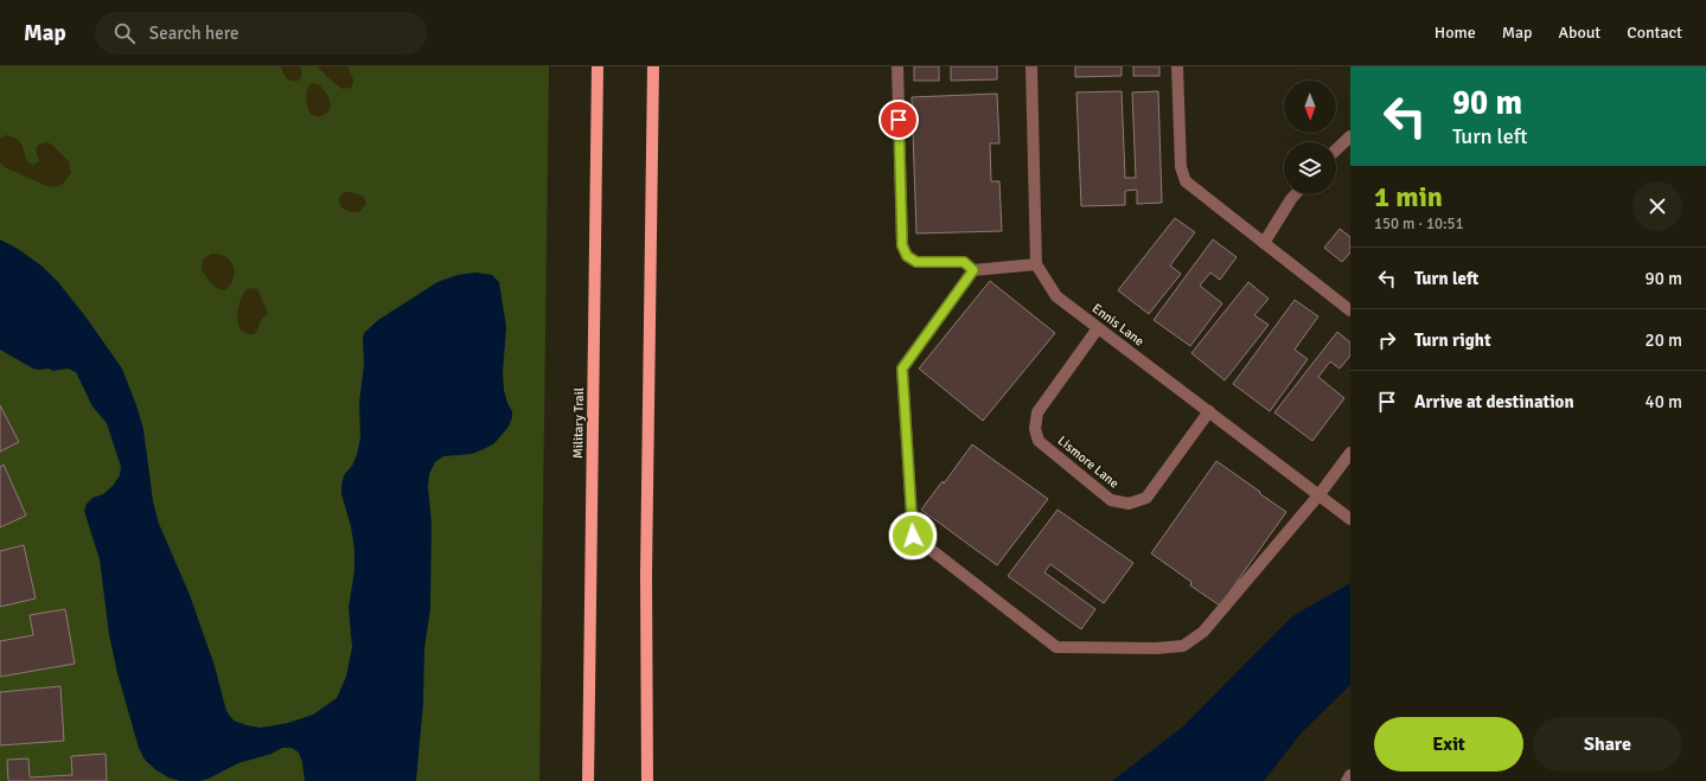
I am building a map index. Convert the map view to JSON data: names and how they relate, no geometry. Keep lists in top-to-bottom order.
{
  "streets": {
    "main road": ["Military Trail"],
    "street": ["Ennis Lane", "Lismore Lane"]
  },
  "crossings": [
    ["Ennis Lane", "Lismore Lane"]
  ],
  "north": "bottom",
  "page": {
    "header": "Map",
    "search": "Search here",
    "nav": [
      "Home",
      "Map",
      "About",
      "Contact"
    ],
    "turn": ["90 m", "Turn left"],
    "heading": ["1 min", "150 m · 10:51"],
    "list": [
      {
        "name": "Turn left",
        "value": "90 m"
      },
      {
        "name": "Turn right",
        "value": "20 m"
      },
      {
        "name": "Arrive at destination",
        "value": "40 m"
      }
    ],
    "buttons": ["Exit", "Share"]
  }
}
